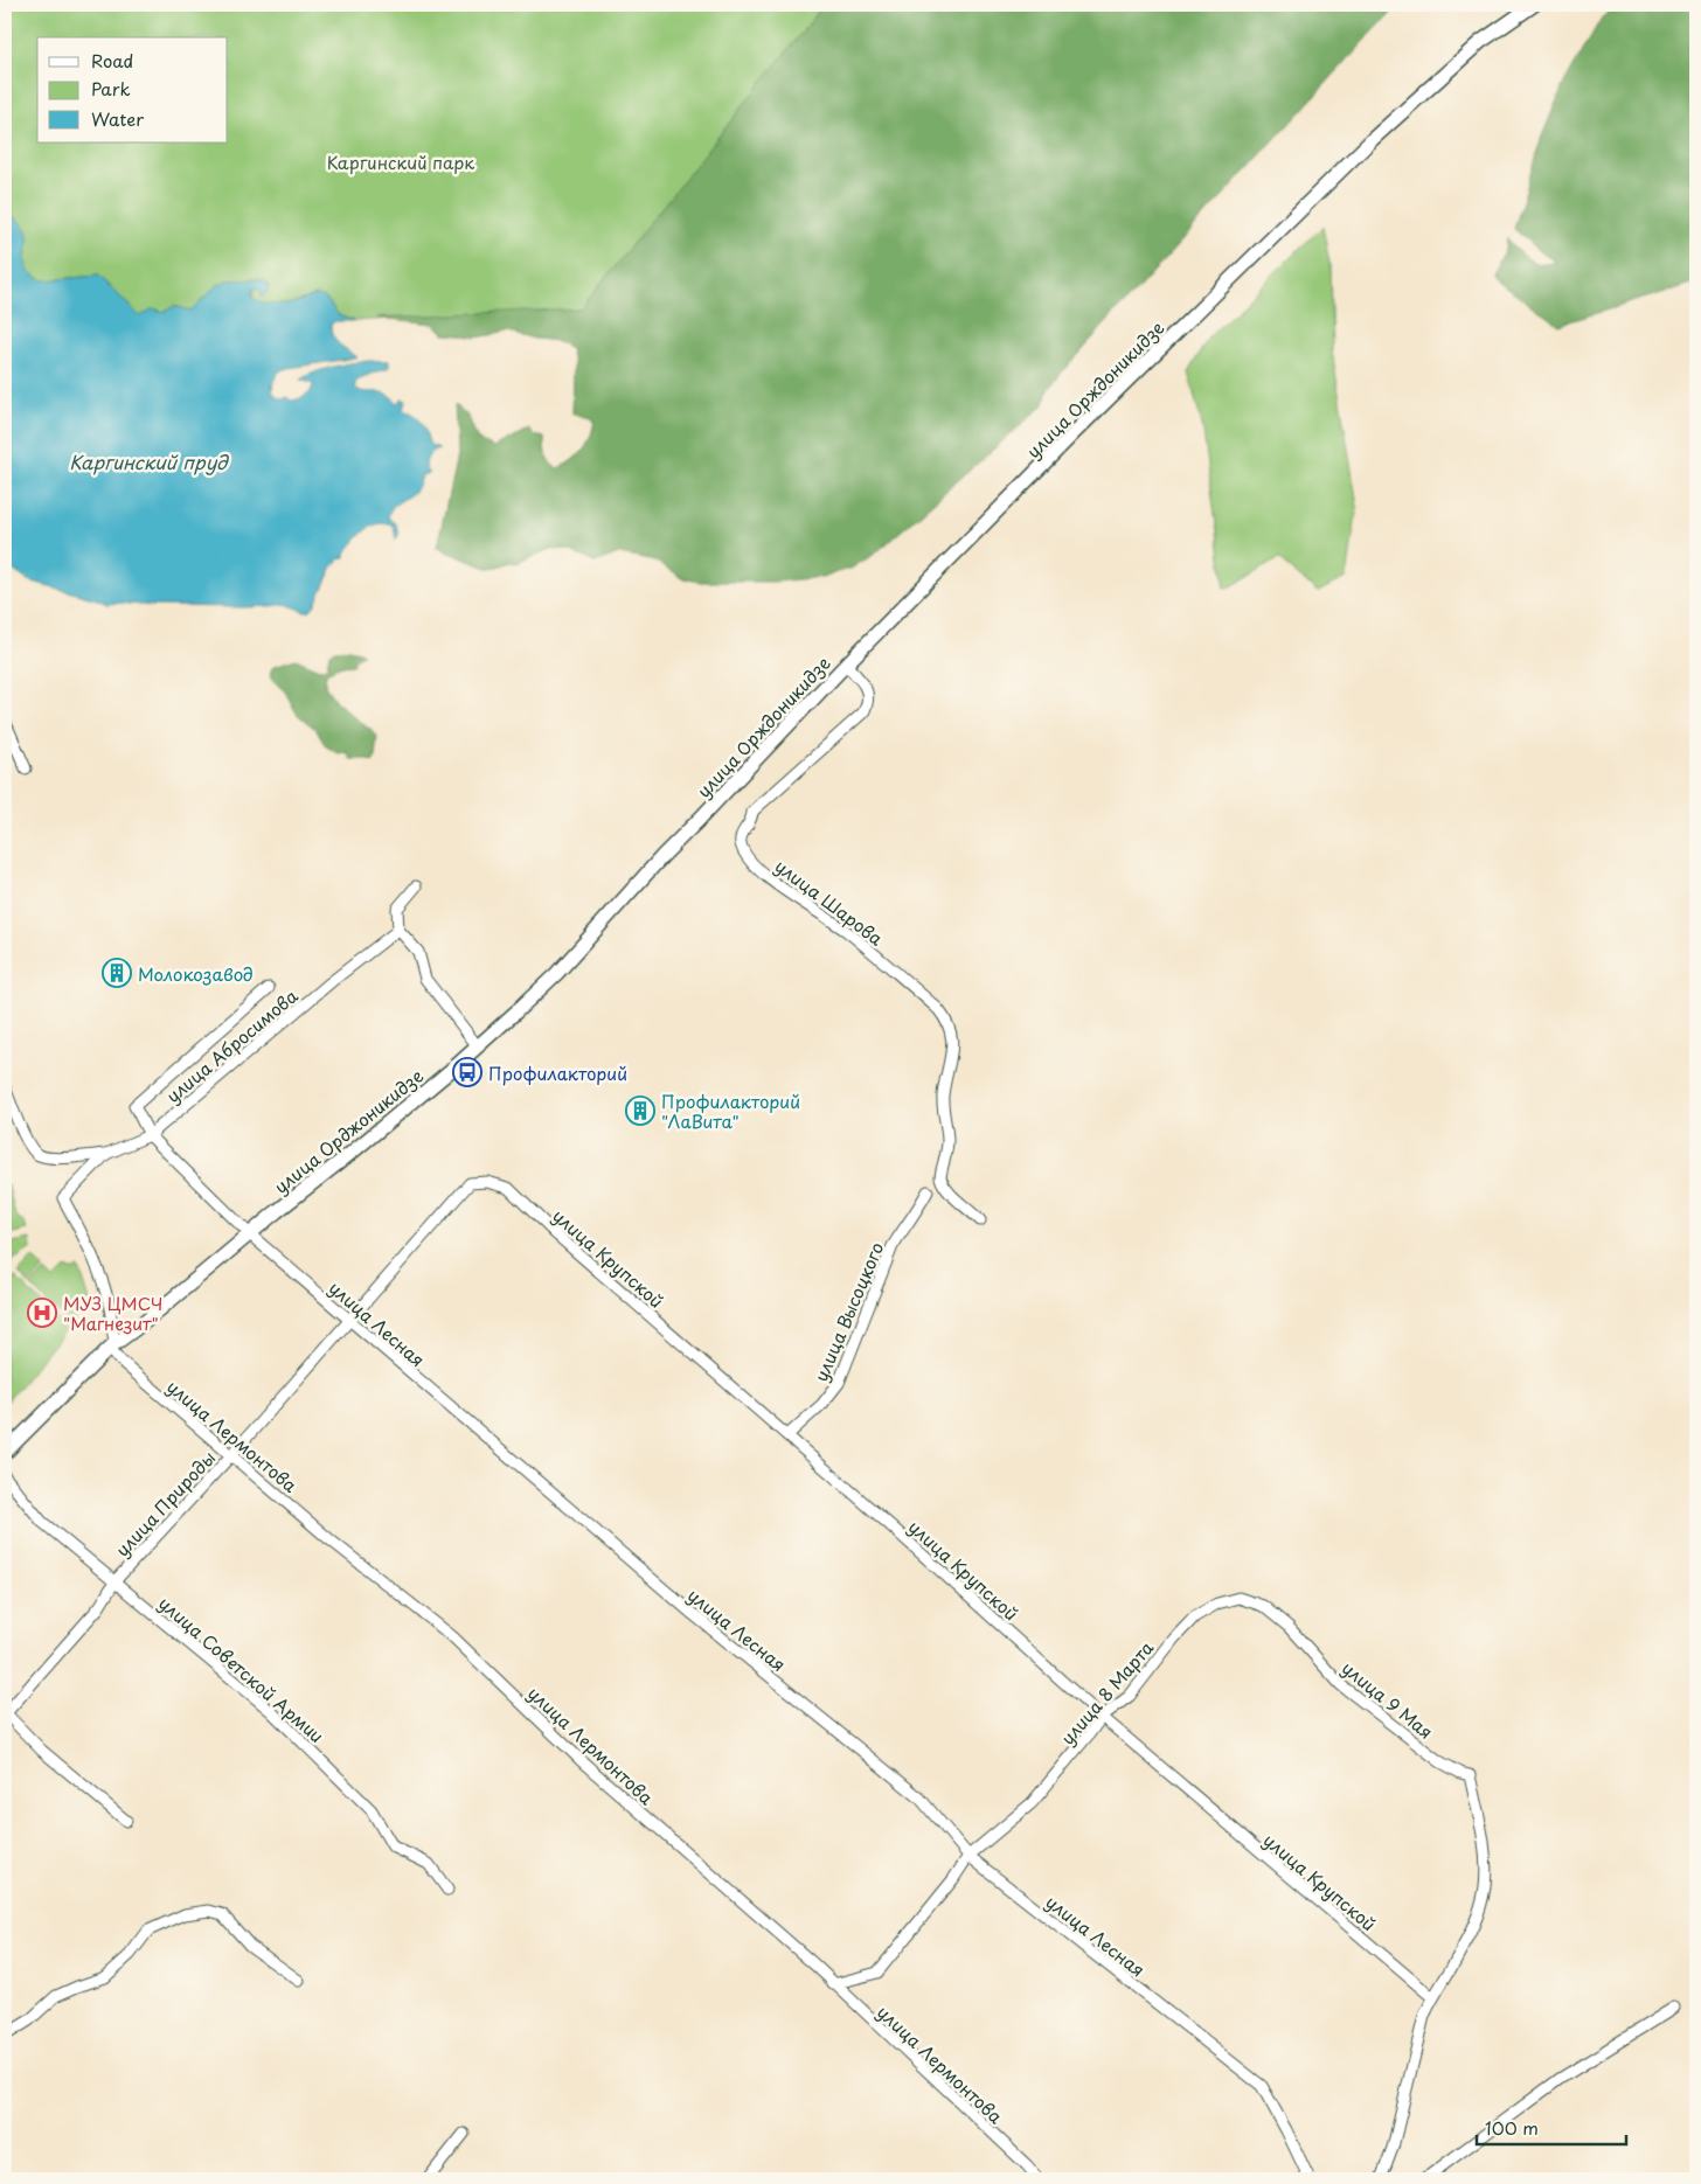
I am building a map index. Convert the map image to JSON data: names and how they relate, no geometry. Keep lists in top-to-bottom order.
{
  "streets": {
    "main road": ["улица Орждоникидзе", "улица Орджоникидзе"],
    "street": [
      "улица Шарова",
      "улица Абросимова",
      "улица Крупской",
      "улица Высоцкого",
      "улица Лесная",
      "улица Лермонтова",
      "улица Природы",
      "улица Советской Армии",
      "улица 8 Марта",
      "улица 9 Мая"
    ]
  },
  "crossings": [
    ["улица Орждоникидзе", "улица Шарова"],
    ["улица Орждоникидзе", "улица Орджоникидзе"],
    ["улица Абросимова", "улица Орджоникидзе"],
    ["улица Абросимова", "улица Лесная"],
    ["улица Абросимова", "улица Лермонтова"],
    ["улица Орджоникидзе", "улица Лесная"],
    ["улица Орджоникидзе", "улица Лермонтова"],
    ["улица Крупской", "улица Высоцкого"],
    ["улица Крупской", "улица Природы"],
    ["улица Крупской", "улица 8 Марта"],
    ["улица Крупской", "улица 9 Мая"],
    ["улица Лесная", "улица Природы"],
    ["улица Лесная", "улица 8 Марта"],
    ["улица Лермонтова", "улица Природы"],
    ["улица Лермонтова", "улица 8 Марта"],
    ["улица Природы", "улица Советской Армии"],
    ["улица 8 Марта", "улица 9 Мая"]
  ],
  "water": ["Каргинский пруд"],
  "parks": ["Каргинский парк"],
  "places": {
    "building": ["Молокозавод", "Профилакторий \"ЛаВита\""],
    "bus stop": ["Профилакторий"],
    "hospital": ["МУЗ ЦМСЧ \"Магнезит\""]
  },
  "legend": ["Road", "Park", "Water"],
  "scale_bar": "100 m"
}
